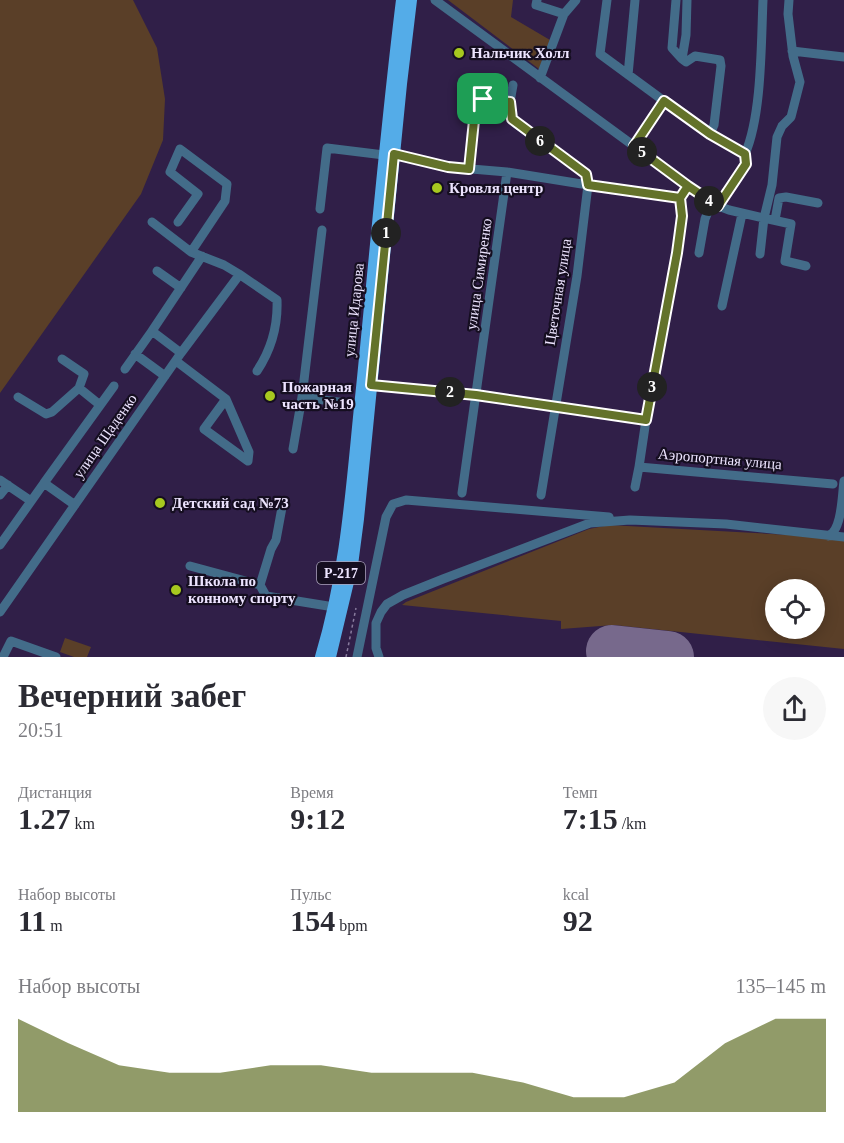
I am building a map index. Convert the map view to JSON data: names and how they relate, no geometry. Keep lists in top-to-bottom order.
{
  "streets": {
    "main road": ["улица Идарова", "Р-217"],
    "street": [
      "улица Симиренко",
      "Цветочная улица",
      "улица Щаденко",
      "Аэропортная улица"
    ]
  },
  "places": [
    "Нальчик Холл",
    "Кровля центр",
    "Пожарная часть №19",
    "Детский сад №73",
    "Школа по конному спорту"
  ],
  "page": {
    "pins": [
      "6",
      "5",
      "4",
      "1",
      "3",
      "2"
    ],
    "heading": ["Вечерний забег", "20:51"],
    "stats": [
      ["Дистанция", "1.27 km"],
      ["Время", "9:12"],
      ["Темп", "7:15 /km"],
      ["Набор высоты", "11 m"],
      ["Пульс", "154 bpm"],
      ["kcal", "92"]
    ],
    "chart": ["Набор высоты", "135–145 m"]
  }
}
